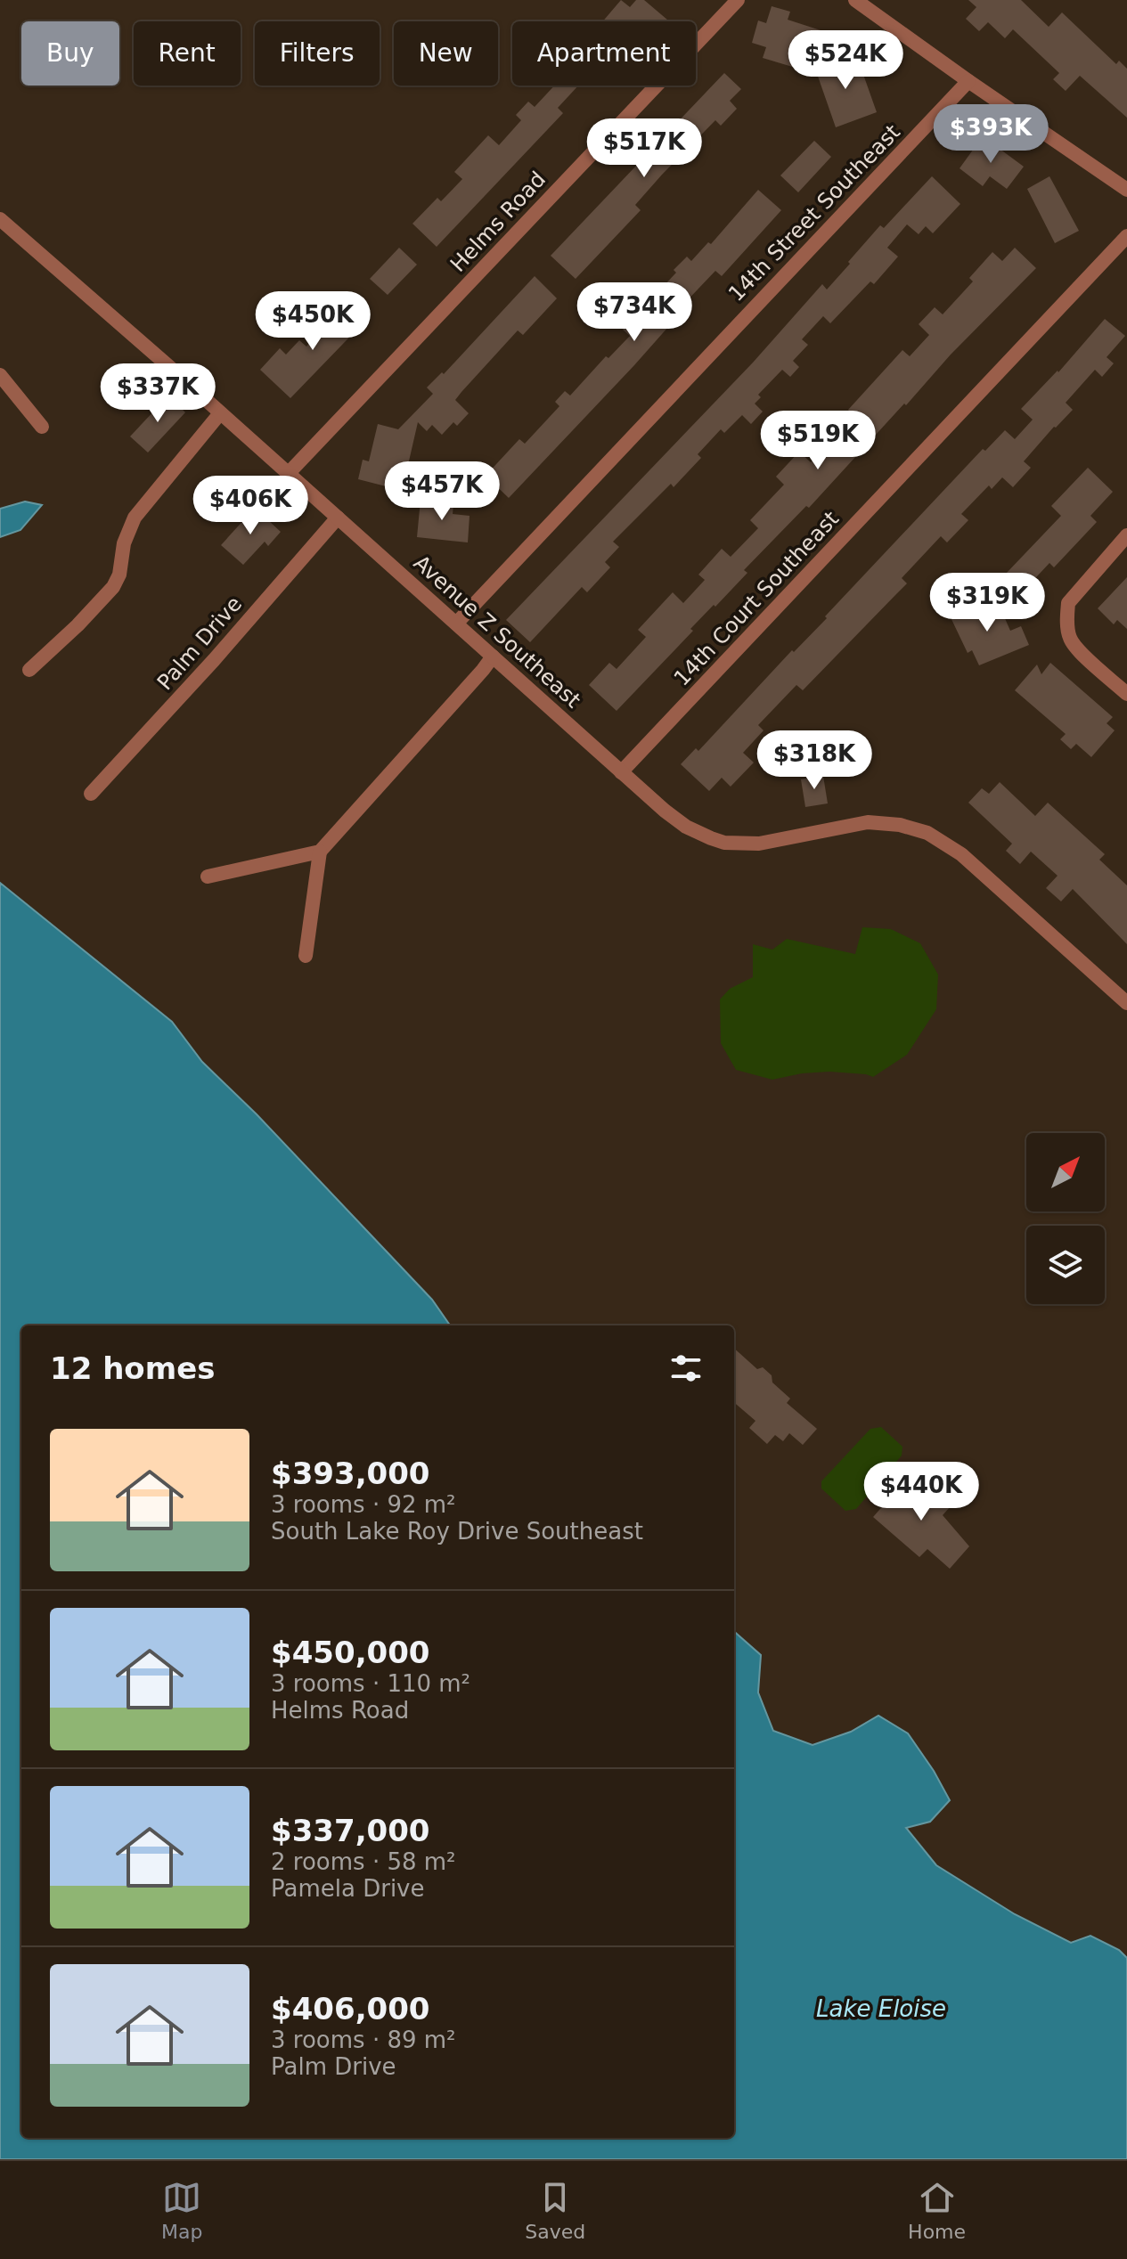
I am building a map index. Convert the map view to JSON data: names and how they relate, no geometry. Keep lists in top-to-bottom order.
{
  "streets": {
    "street": [
      "14th Street Southeast",
      "Helms Road",
      "14th Court Southeast",
      "Avenue Z Southeast",
      "Palm Drive"
    ]
  },
  "crossings": [
    ["14th Street Southeast", "Avenue Z Southeast"],
    ["Helms Road", "Avenue Z Southeast"],
    ["14th Court Southeast", "Avenue Z Southeast"],
    ["Avenue Z Southeast", "Palm Drive"]
  ],
  "water": ["Lake Eloise"],
  "north": "top right",
  "page": {
    "chip": [
      "Buy",
      "Rent",
      "Filters",
      "New",
      "Apartment"
    ],
    "price": [
      "$524K",
      "$393K",
      "$517K",
      "$734K",
      "$450K",
      "$337K",
      "$519K",
      "$457K",
      "$406K",
      "$319K",
      "$318K",
      "$440K"
    ],
    "heading": "12 homes",
    "list": [
      {
        "name": "$393,000",
        "note": "3 rooms · 92 m² · South Lake Roy Drive Southeast"
      },
      {
        "name": "$450,000",
        "note": "3 rooms · 110 m² · Helms Road"
      },
      {
        "name": "$337,000",
        "note": "2 rooms · 58 m² · Pamela Drive"
      },
      {
        "name": "$406,000",
        "note": "3 rooms · 89 m² · Palm Drive"
      }
    ],
    "tabs": ["Map", "Saved", "Home"]
  }
}
